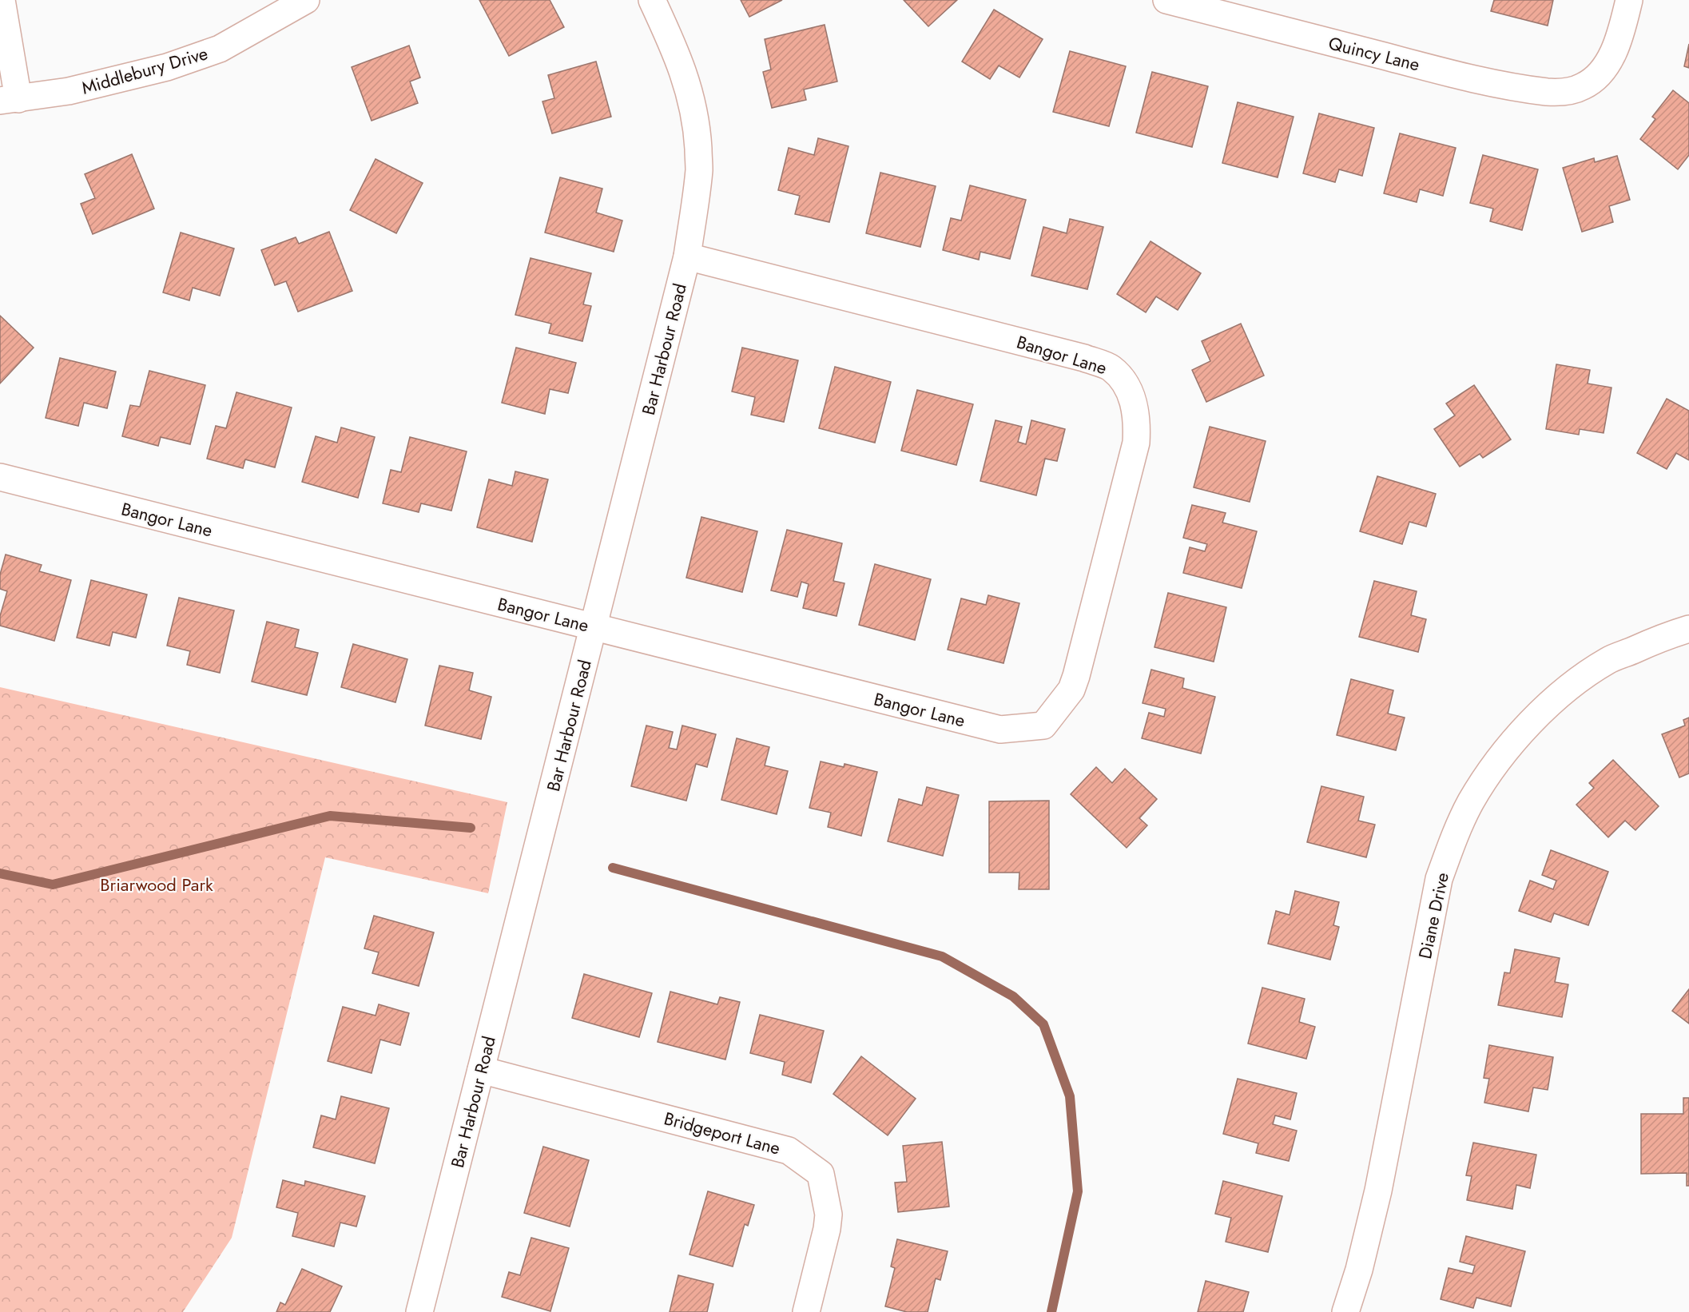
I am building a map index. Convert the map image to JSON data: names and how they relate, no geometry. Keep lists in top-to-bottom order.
{
  "streets": {
    "street": [
      "Quincy Lane",
      "Middlebury Drive",
      "Bar Harbour Road",
      "Bangor Lane",
      "Diane Drive",
      "Bridgeport Lane"
    ]
  },
  "crossings": [
    ["Bar Harbour Road", "Bangor Lane"],
    ["Bar Harbour Road", "Bridgeport Lane"]
  ],
  "parks": ["Briarwood Park"]
}
